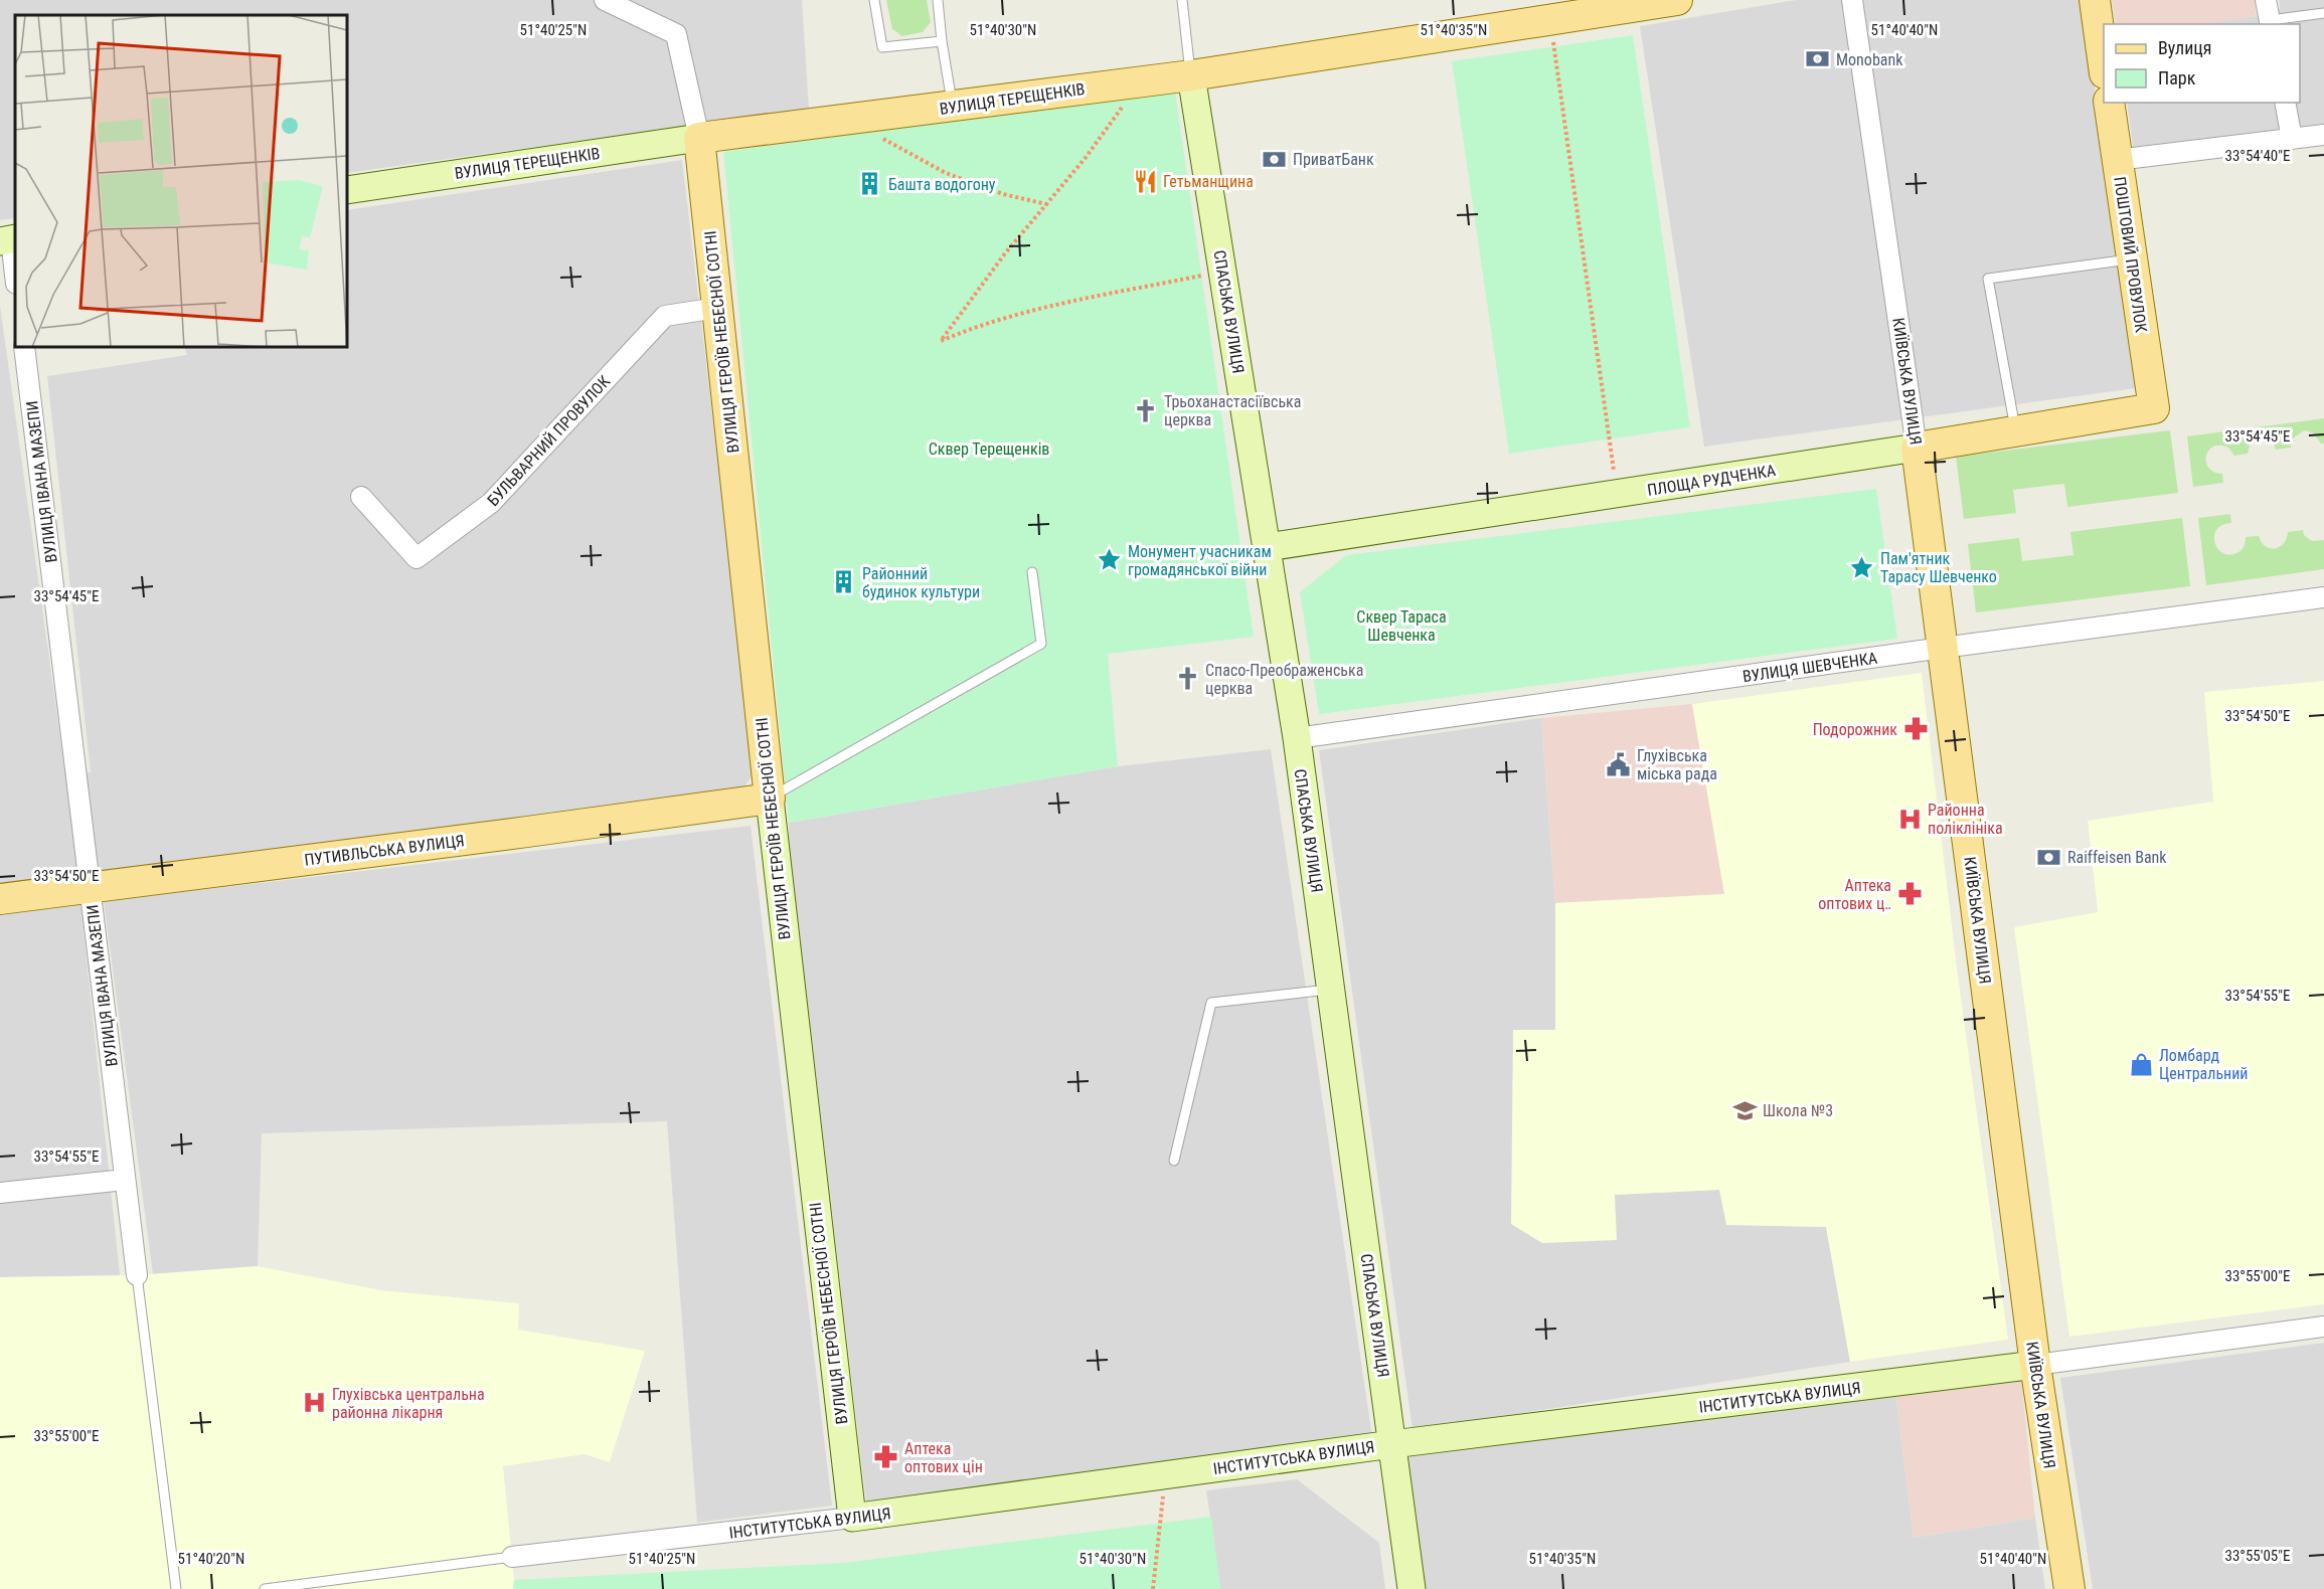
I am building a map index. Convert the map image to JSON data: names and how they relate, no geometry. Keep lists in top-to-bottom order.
{
  "streets": {
    "main road": [
      "ВУЛИЦЯ ТЕРЕЩЕНКІВ",
      "ПОШТОВИЙ ПРОВУЛОК",
      "ВУЛИЦЯ ГЕРОЇВ НЕБЕСНОЇ СОТНІ",
      "КИЇВСЬКА ВУЛИЦЯ",
      "ПЛОЩА РУДЧЕНКА",
      "ПУТИВЛЬСЬКА ВУЛИЦЯ"
    ],
    "street": [
      "СПАСЬКА ВУЛИЦЯ",
      "БУЛЬВАРНИЙ ПРОВУЛОК",
      "ВУЛИЦЯ ІВАНА МАЗЕПИ",
      "ВУЛИЦЯ ШЕВЧЕНКА",
      "ІНСТИТУТСЬКА ВУЛИЦЯ"
    ]
  },
  "crossings": [
    ["ВУЛИЦЯ ТЕРЕЩЕНКІВ", "СПАСЬКА ВУЛИЦЯ"],
    ["ВУЛИЦЯ ТЕРЕЩЕНКІВ", "ВУЛИЦЯ ГЕРОЇВ НЕБЕСНОЇ СОТНІ"],
    ["ПОШТОВИЙ ПРОВУЛОК", "ПЛОЩА РУДЧЕНКА"],
    ["СПАСЬКА ВУЛИЦЯ", "ПЛОЩА РУДЧЕНКА"],
    ["СПАСЬКА ВУЛИЦЯ", "ВУЛИЦЯ ШЕВЧЕНКА"],
    ["СПАСЬКА ВУЛИЦЯ", "ІНСТИТУТСЬКА ВУЛИЦЯ"],
    ["ВУЛИЦЯ ГЕРОЇВ НЕБЕСНОЇ СОТНІ", "БУЛЬВАРНИЙ ПРОВУЛОК"],
    ["ВУЛИЦЯ ГЕРОЇВ НЕБЕСНОЇ СОТНІ", "ПУТИВЛЬСЬКА ВУЛИЦЯ"],
    ["ВУЛИЦЯ ГЕРОЇВ НЕБЕСНОЇ СОТНІ", "ІНСТИТУТСЬКА ВУЛИЦЯ"],
    ["КИЇВСЬКА ВУЛИЦЯ", "ПЛОЩА РУДЧЕНКА"],
    ["КИЇВСЬКА ВУЛИЦЯ", "ВУЛИЦЯ ШЕВЧЕНКА"],
    ["КИЇВСЬКА ВУЛИЦЯ", "ІНСТИТУТСЬКА ВУЛИЦЯ"],
    ["ВУЛИЦЯ ІВАНА МАЗЕПИ", "ПУТИВЛЬСЬКА ВУЛИЦЯ"]
  ],
  "parks": ["Сквер Терещенків", "Сквер Тараса Шевченка"],
  "places": {
    "bank": ["Monobank", "ПриватБанк", "Raiffeisen Bank"],
    "restaurant": ["Гетьманщина"],
    "building": ["Башта водогону", "Районний будинок культури"],
    "church": ["Трьоханастасіївська церква", "Спасо-Преображенська церква"],
    "place": ["Монумент учасникам громадянської війни", "Пам'ятник Тарасу Шевченко"],
    "pharmacy": ["Подорожник", "Аптека оптових ц‥", "Аптека оптових цін"],
    "public building": ["Глухівська міська рада"],
    "hospital": ["Районна поліклініка", "Глухівська центральна районна лікарня"],
    "shop": ["Ломбард Центральний"],
    "school or university": ["Школа №3"]
  },
  "legend": ["Вулиця", "Парк"],
  "coordinates": [
    "51°40'25\"N",
    "51°40'30\"N",
    "51°40'35\"N",
    "51°40'40\"N",
    "33°54'40\"E",
    "33°54'45\"E",
    "33°54'50\"E",
    "33°54'55\"E",
    "33°55'00\"E",
    "33°55'05\"E",
    "51°40'20\"N"
  ]
}
